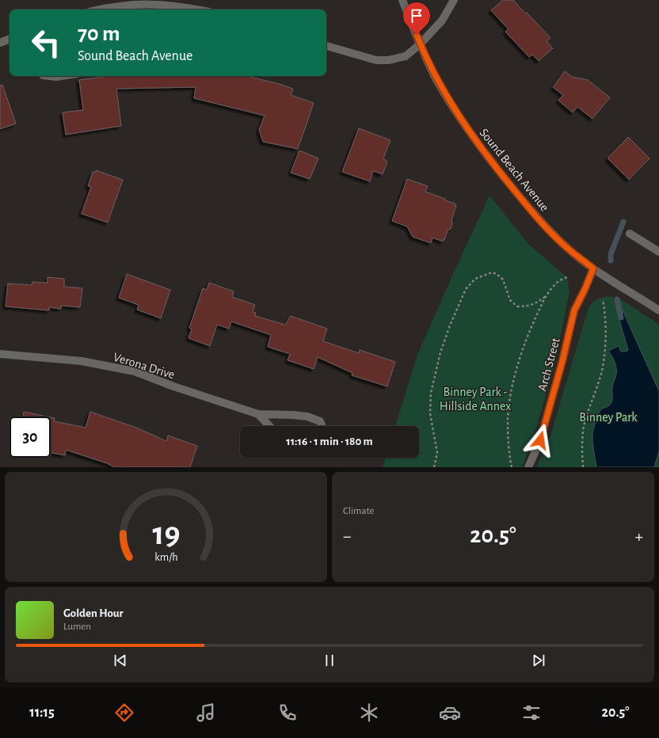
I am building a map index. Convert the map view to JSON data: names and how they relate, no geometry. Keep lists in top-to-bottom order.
{
  "streets": {
    "street": ["Sound Beach Avenue", "Arch Street", "Verona Drive"]
  },
  "crossings": [
    ["Sound Beach Avenue", "Arch Street"]
  ],
  "parks": ["Binney Park - Hillside Annex", "Binney Park"],
  "page": {
    "turn": ["70 m", "Sound Beach Avenue"],
    "limit": "30",
    "trip": "11:16 · 1 min · 180 m",
    "tile": "Climate",
    "heat": ["−", "20.5°", "+"],
    "song": ["Golden Hour", "Lumen"],
    "tabs": ["11:15", "20.5°"],
    "gauge": ["19", "km/h"]
  }
}
